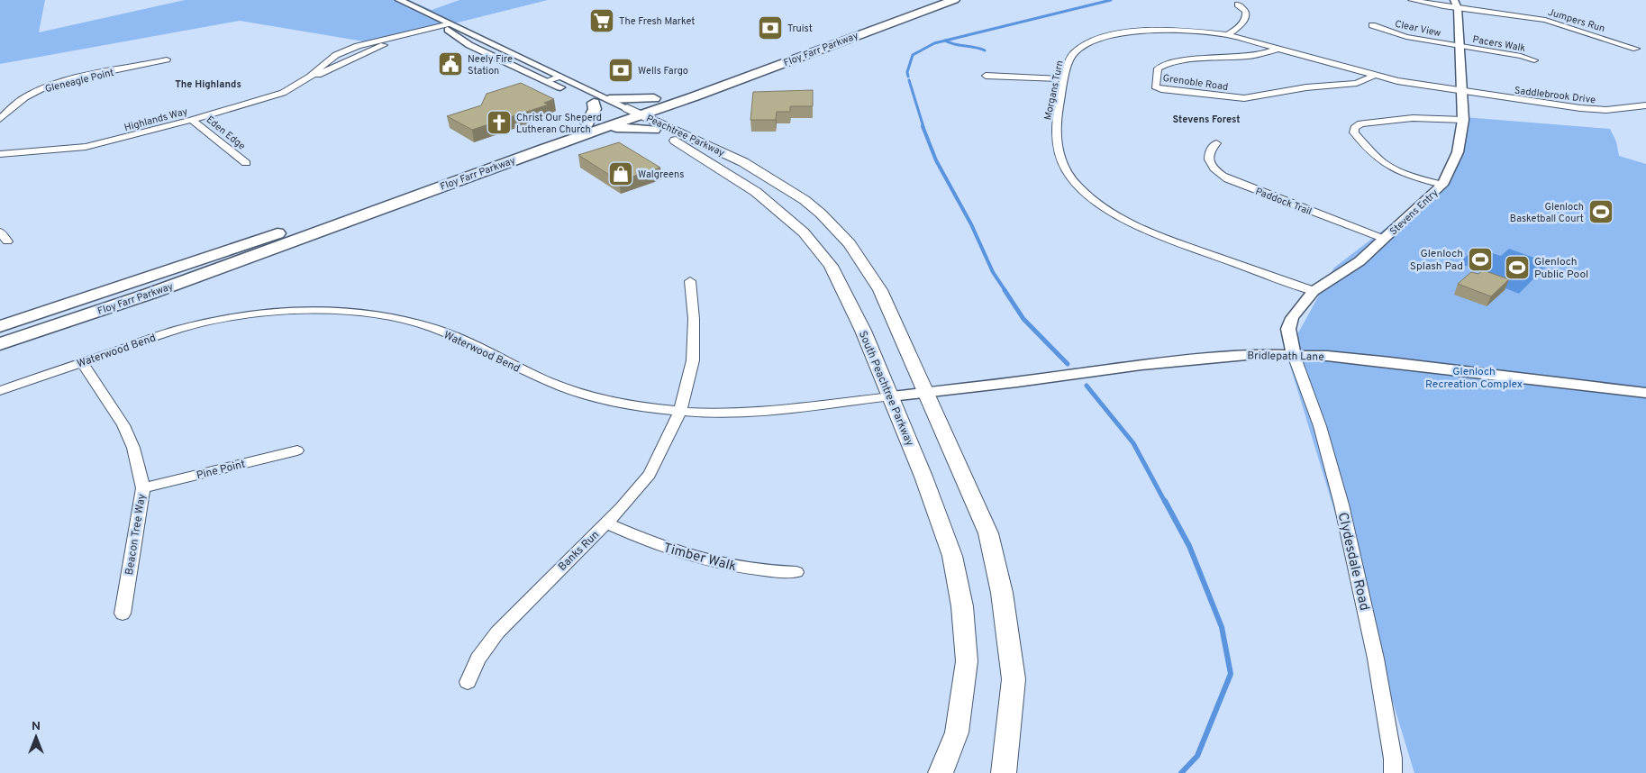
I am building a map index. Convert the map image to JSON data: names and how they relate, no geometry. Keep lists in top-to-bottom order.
{
  "streets": {
    "main road": ["Floy Farr Parkway", "Peachtree Parkway", "South Peachtree Parkway"],
    "street": [
      "Jumpers Run",
      "Clear View",
      "Pacers Walk",
      "Gleneagle Point",
      "Grenoble Road",
      "Morgans Turn",
      "Saddlebrook Drive",
      "Highlands Way",
      "Eden Edge",
      "Paddock Trail",
      "Stevens Entry",
      "Waterwood Bend",
      "Bridlepath Lane",
      "Pine Point",
      "Beacon Tree Way",
      "Banks Run",
      "Timber Walk",
      "Clydesdale Road"
    ]
  },
  "crossings": [
    ["Jumpers Run", "Stevens Entry"],
    ["Clear View", "Pacers Walk"],
    ["Clear View", "Stevens Entry"],
    ["Pacers Walk", "Stevens Entry"],
    ["Floy Farr Parkway", "Peachtree Parkway"],
    ["Floy Farr Parkway", "South Peachtree Parkway"],
    ["Grenoble Road", "Morgans Turn"],
    ["Morgans Turn", "Saddlebrook Drive"],
    ["Morgans Turn", "Stevens Entry"],
    ["Saddlebrook Drive", "Stevens Entry"],
    ["Highlands Way", "Eden Edge"],
    ["Peachtree Parkway", "Bridlepath Lane"],
    ["Peachtree Parkway", "South Peachtree Parkway"],
    ["Paddock Trail", "Stevens Entry"],
    ["Stevens Entry", "Bridlepath Lane"],
    ["Stevens Entry", "Clydesdale Road"],
    ["Waterwood Bend", "Bridlepath Lane"],
    ["Waterwood Bend", "South Peachtree Parkway"],
    ["Waterwood Bend", "Beacon Tree Way"],
    ["Waterwood Bend", "Banks Run"],
    ["Bridlepath Lane", "South Peachtree Parkway"],
    ["Bridlepath Lane", "Clydesdale Road"],
    ["Pine Point", "Beacon Tree Way"],
    ["Banks Run", "Timber Walk"]
  ],
  "districts": ["The Highlands", "Stevens Forest"],
  "parks": ["Glenloch Recreation Complex"],
  "places": {
    "supermarket": ["The Fresh Market"],
    "bank": ["Truist", "Wells Fargo"],
    "public building": ["Neely Fire Station"],
    "church": ["Christ Our Sheperd Lutheran Church"],
    "shop": ["Walgreens"],
    "sports": ["Glenloch Basketball Court", "Glenloch Splash Pad", "Glenloch Public Pool"]
  },
  "north": "top"
}
